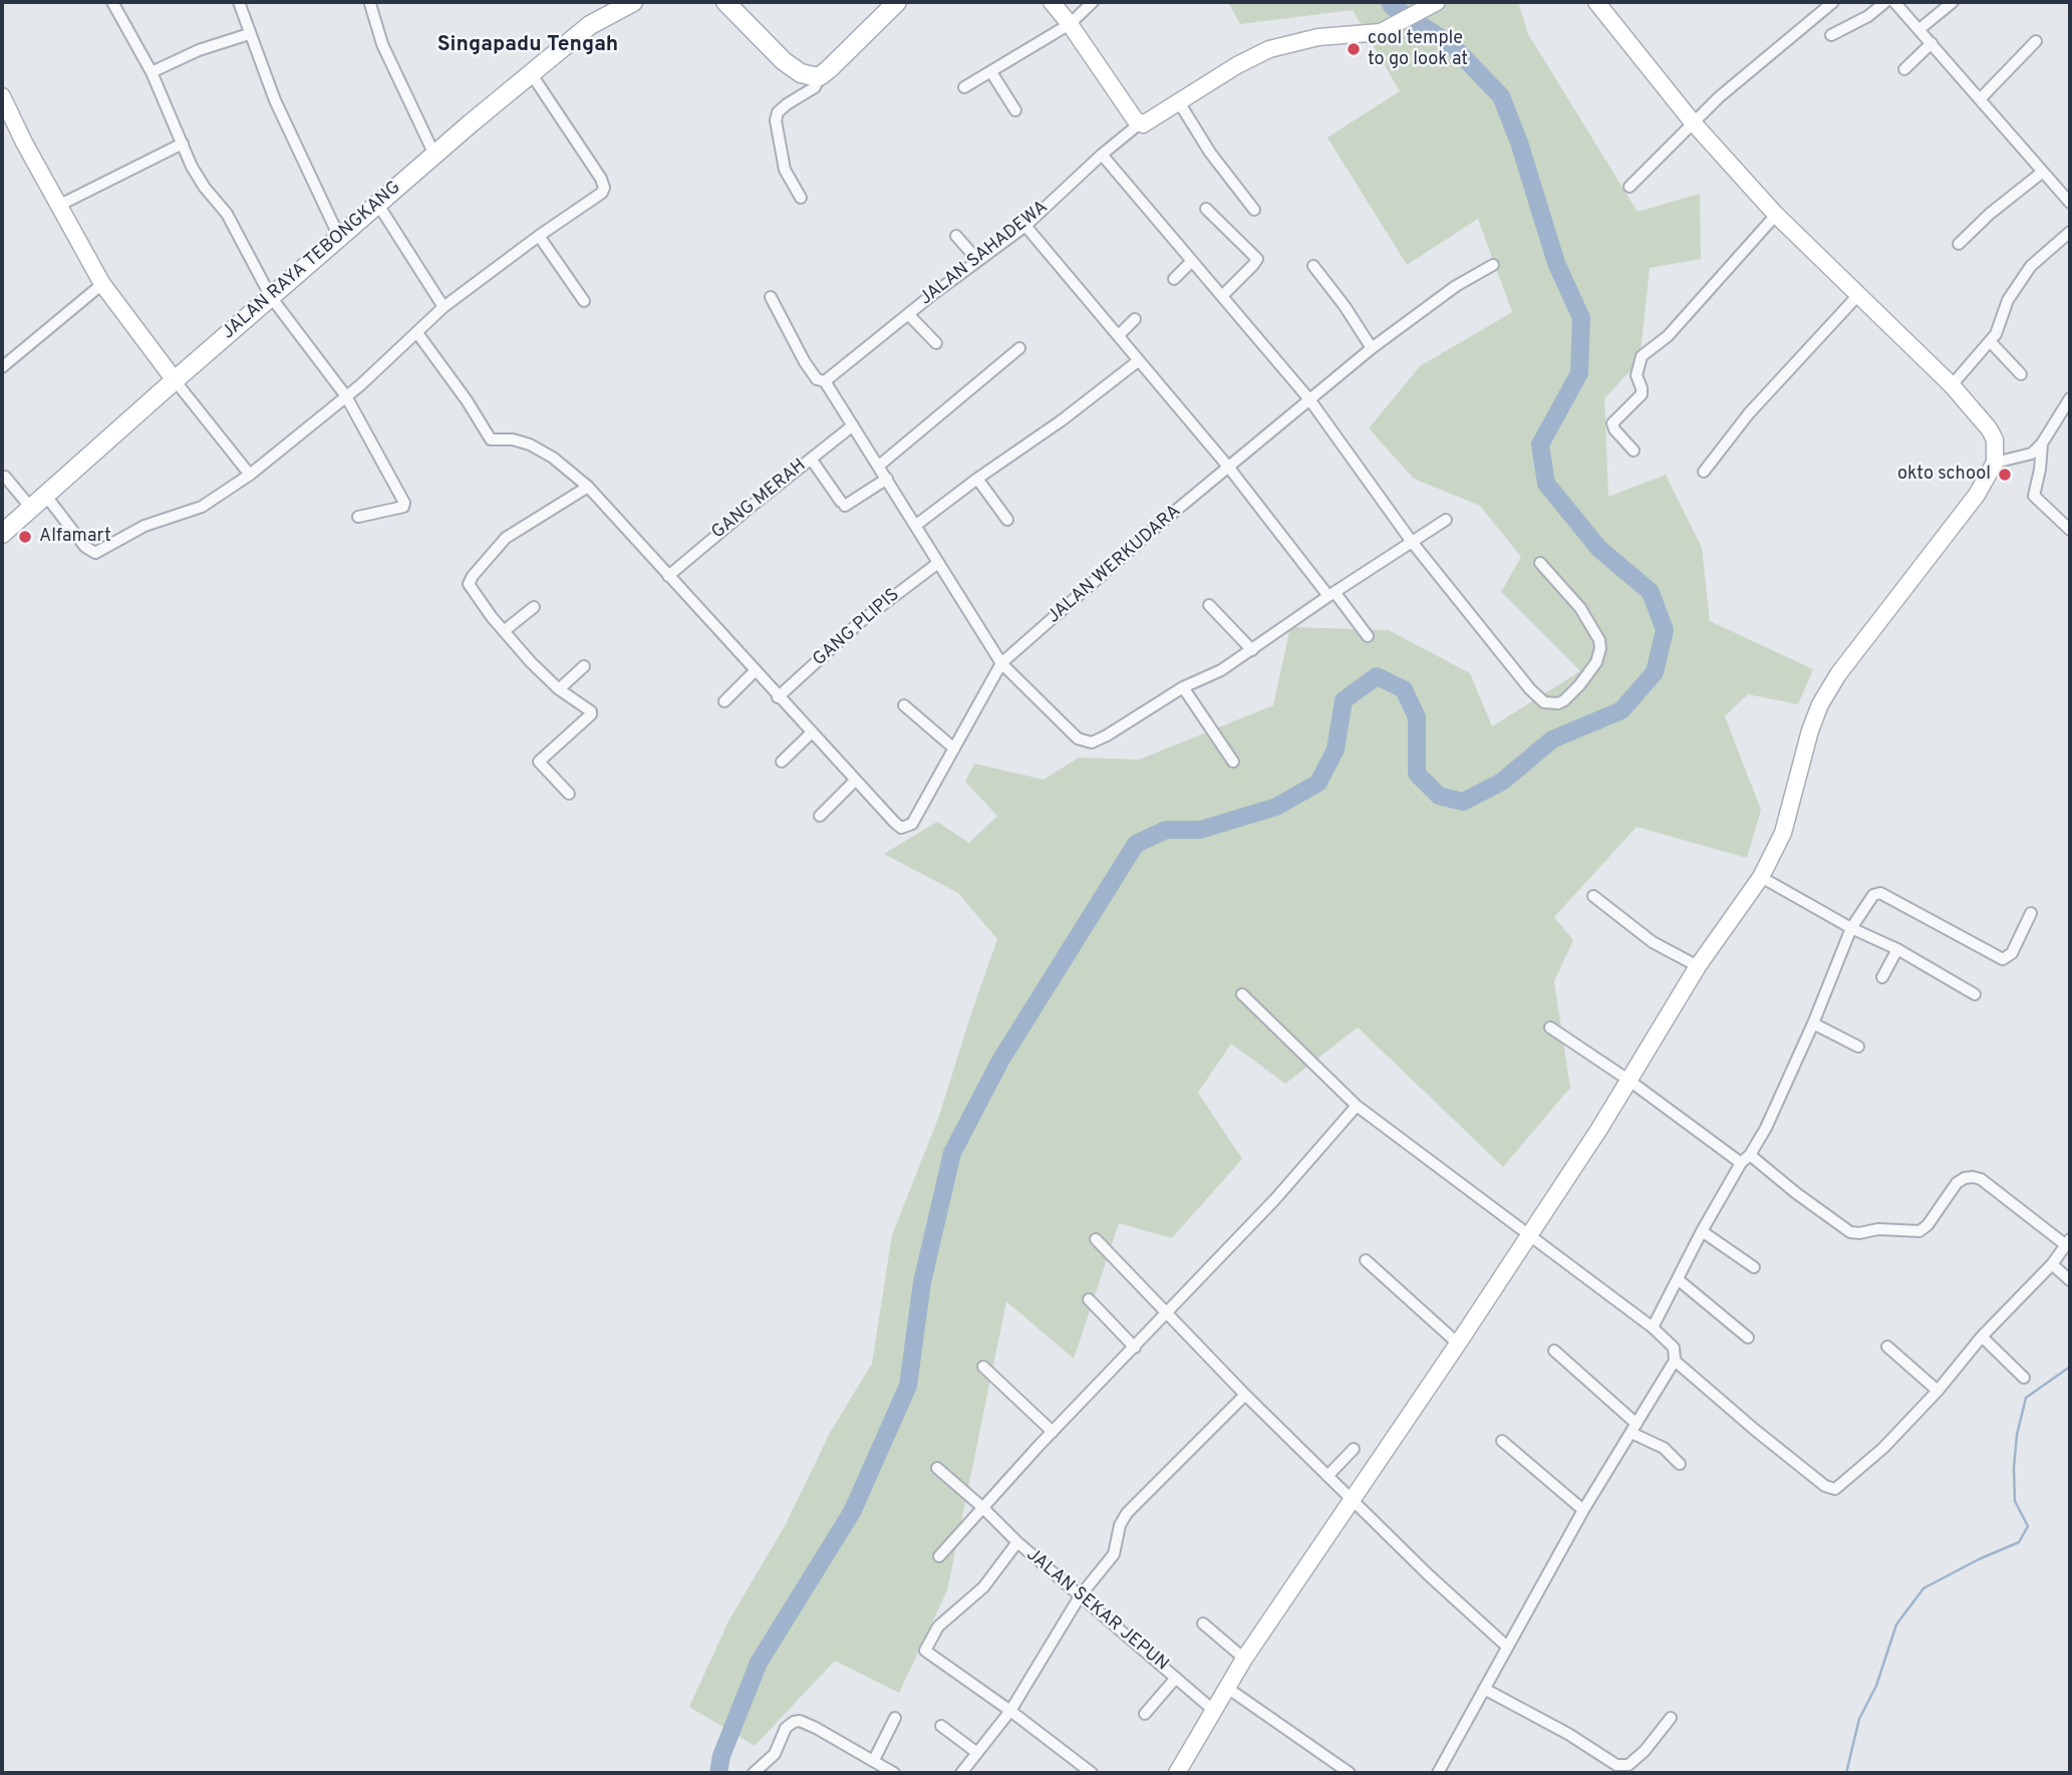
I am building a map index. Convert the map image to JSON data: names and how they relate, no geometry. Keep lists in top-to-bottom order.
{
  "streets": {
    "main road": ["JALAN RAYA TEBONGKANG"],
    "street": [
      "JALAN SAHADEWA",
      "GANG MERAH",
      "JALAN WERKUDARA",
      "GANG PLIPIS",
      "JALAN SEKAR JEPUN"
    ]
  },
  "districts": ["Singapadu Tengah"],
  "places": ["cool temple to go look at", "okto school", "Alfamart"]
}
